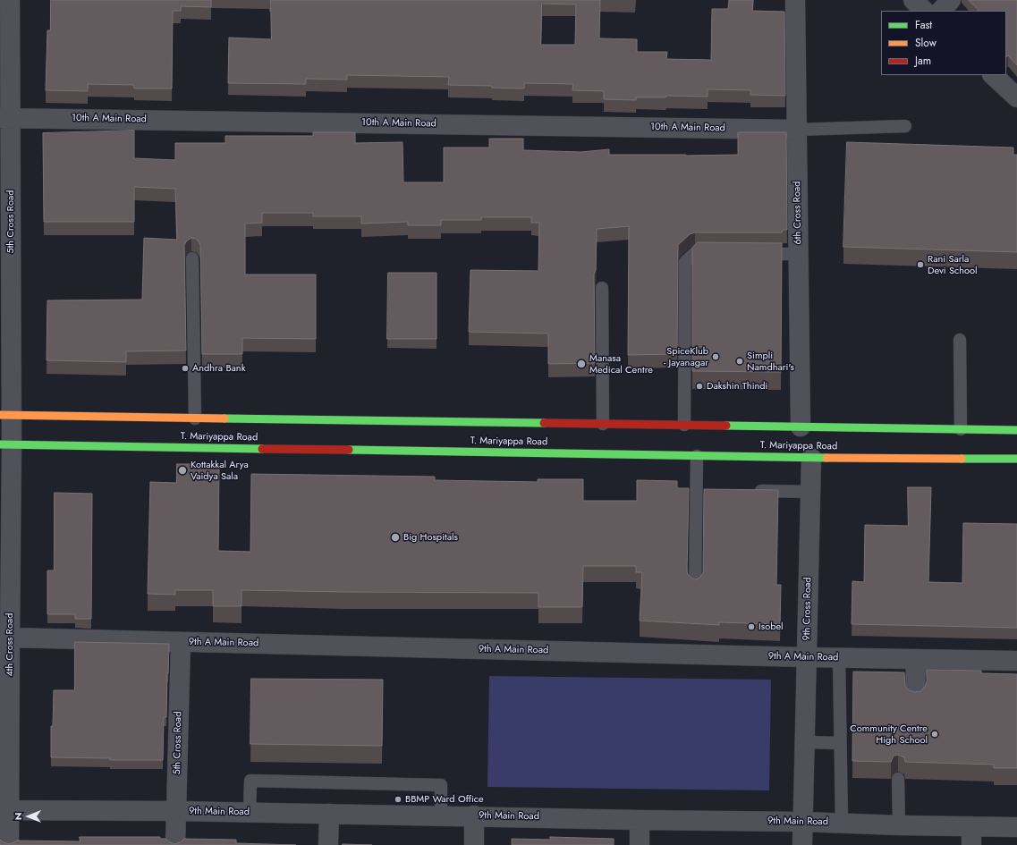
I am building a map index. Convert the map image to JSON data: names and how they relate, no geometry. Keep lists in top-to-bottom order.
{
  "streets": {
    "main road": ["T. Mariyappa Road"],
    "street": [
      "10th A Main Road",
      "6th Cross Road",
      "5th Cross Road",
      "9th Cross Road",
      "9th A Main Road",
      "4th Cross Road",
      "9th Main Road"
    ]
  },
  "crossings": [
    ["10th A Main Road", "6th Cross Road"],
    ["10th A Main Road", "5th Cross Road"],
    ["6th Cross Road", "T. Mariyappa Road"],
    ["5th Cross Road", "T. Mariyappa Road"],
    ["5th Cross Road", "9th A Main Road"],
    ["5th Cross Road", "4th Cross Road"],
    ["5th Cross Road", "9th Main Road"],
    ["T. Mariyappa Road", "9th Cross Road"],
    ["T. Mariyappa Road", "4th Cross Road"],
    ["9th Cross Road", "9th A Main Road"],
    ["9th Cross Road", "9th Main Road"],
    ["9th A Main Road", "4th Cross Road"],
    ["4th Cross Road", "9th Main Road"]
  ],
  "places": [
    "Rani Sarla Devi School",
    "SpiceKlub - Jayanagar",
    "Simpli Namdhari's",
    "Manasa Medical Centre",
    "Andhra Bank",
    "Dakshin Thindi",
    "Kottakkal Arya Vaidya Sala",
    "Big Hospitals",
    "Isobel",
    "Community Centre High School",
    "BBMP Ward Office"
  ],
  "legend": ["Fast", "Slow", "Jam"],
  "north": "left"
}
